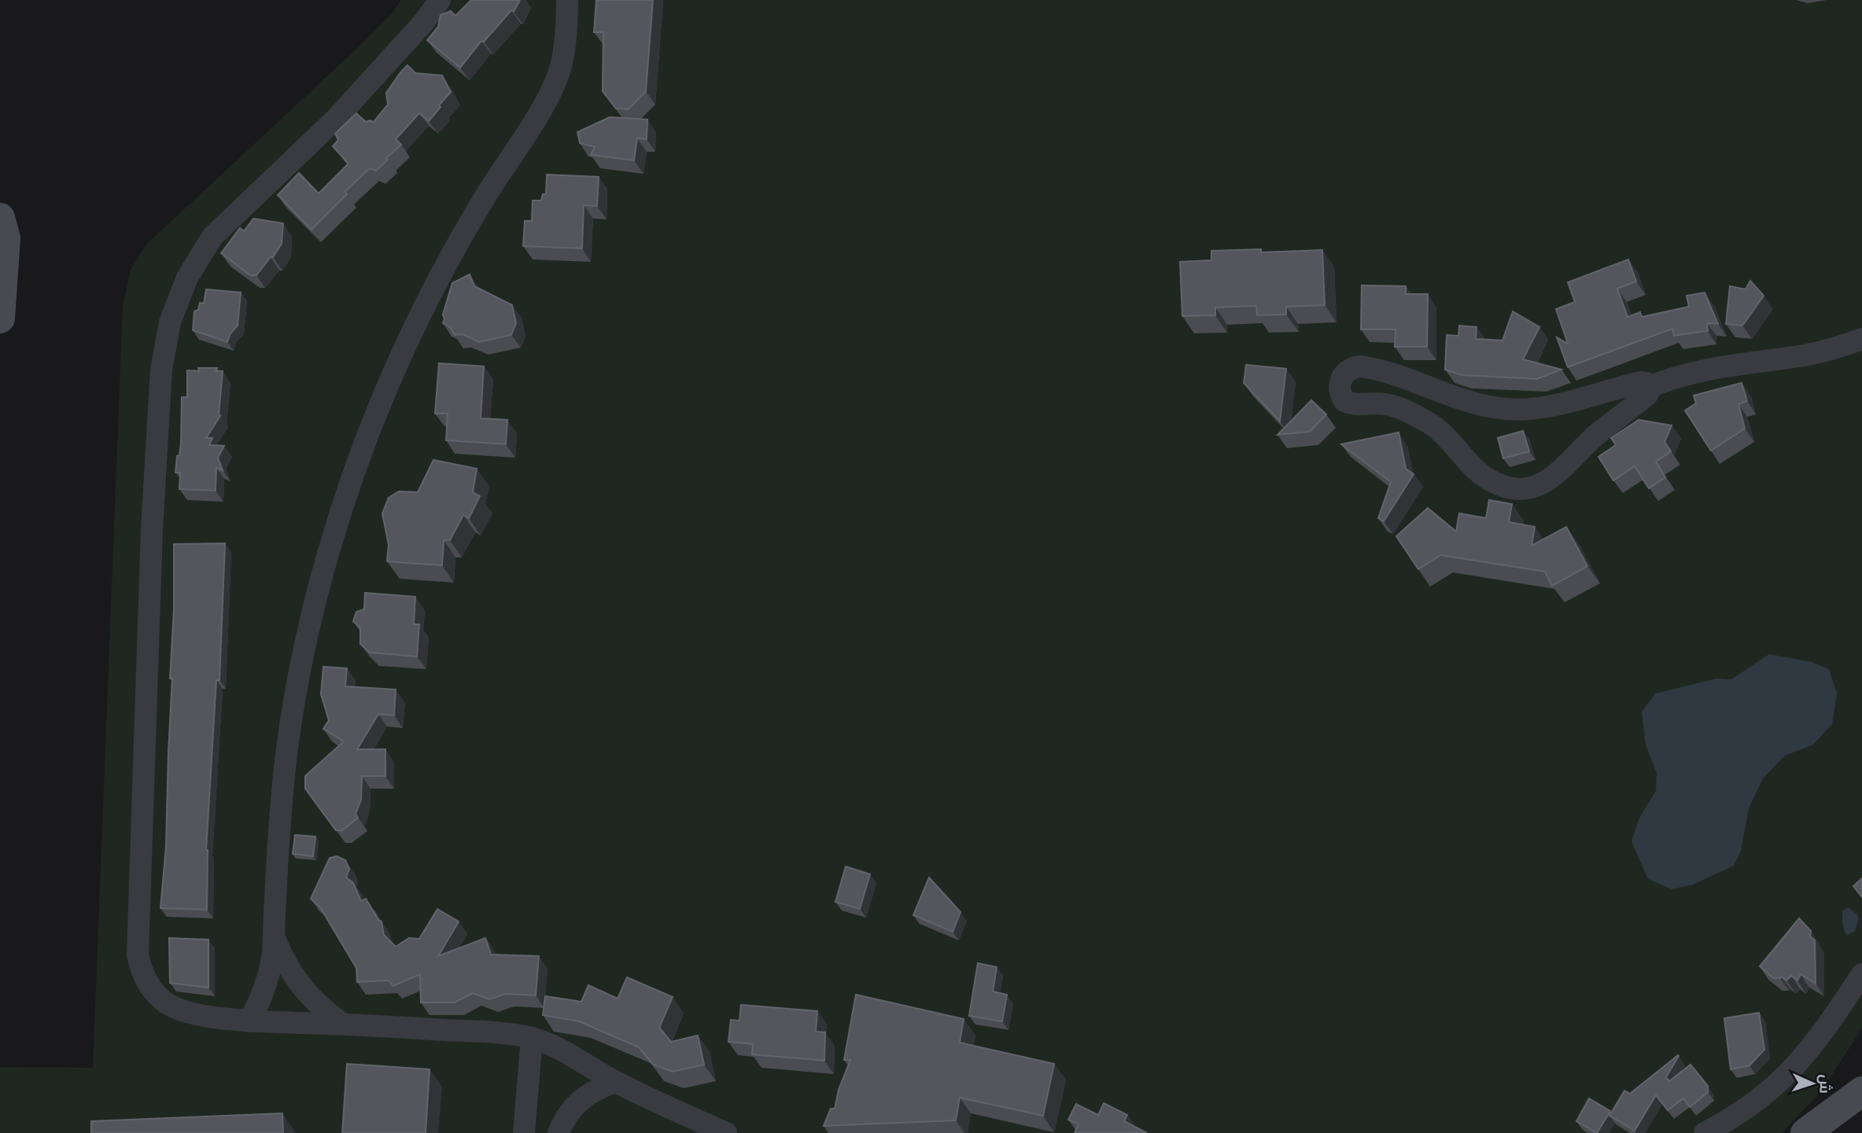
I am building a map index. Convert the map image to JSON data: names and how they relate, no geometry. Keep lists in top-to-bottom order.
{
  "north": "right"
}
